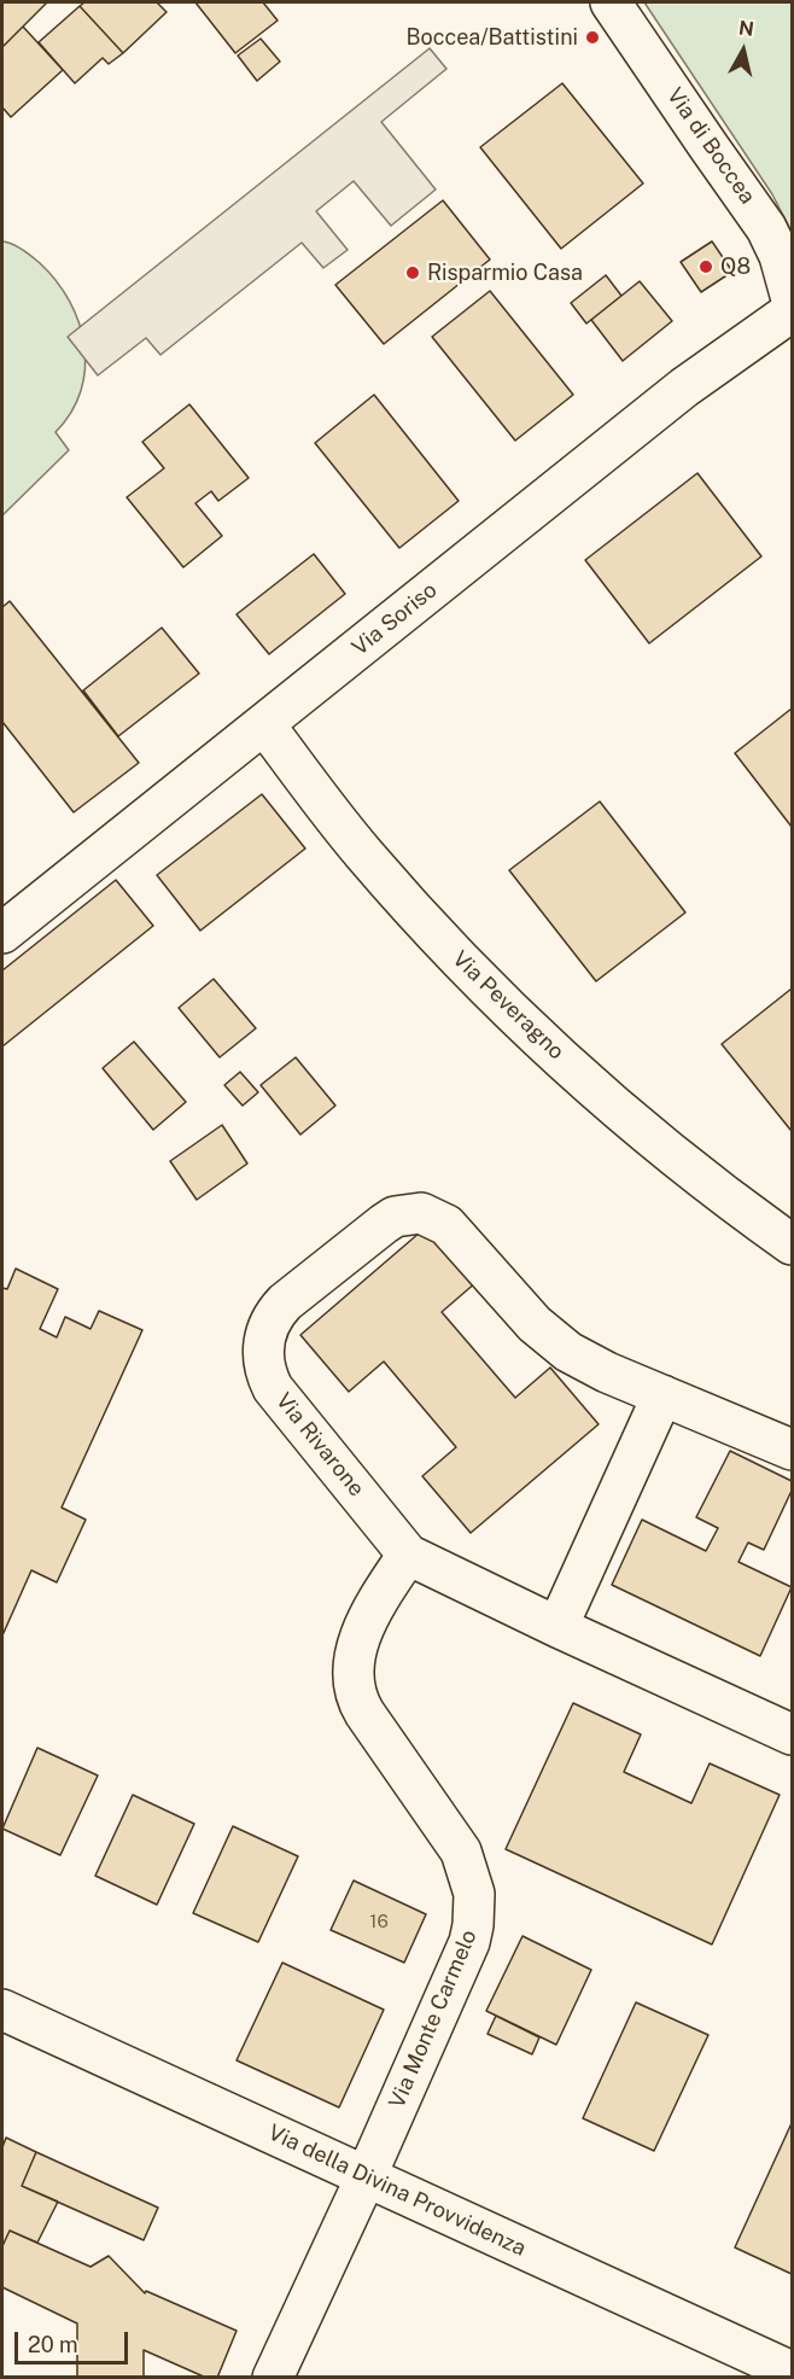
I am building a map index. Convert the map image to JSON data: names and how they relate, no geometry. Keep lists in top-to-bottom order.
{
  "streets": {
    "street": [
      "Via di Boccea",
      "Via Soriso",
      "Via Peveragno",
      "Via Rivarone",
      "Via Monte Carmelo",
      "Via della Divina Provvidenza"
    ]
  },
  "crossings": [
    ["Via Soriso", "Via Peveragno"],
    ["Via Rivarone", "Via Monte Carmelo"],
    ["Via Monte Carmelo", "Via della Divina Provvidenza"]
  ],
  "places": ["Boccea/Battistini", "Q8", "Risparmio Casa"],
  "house_numbers": ["16"],
  "scale_bar": "20 m",
  "north": "top"
}
